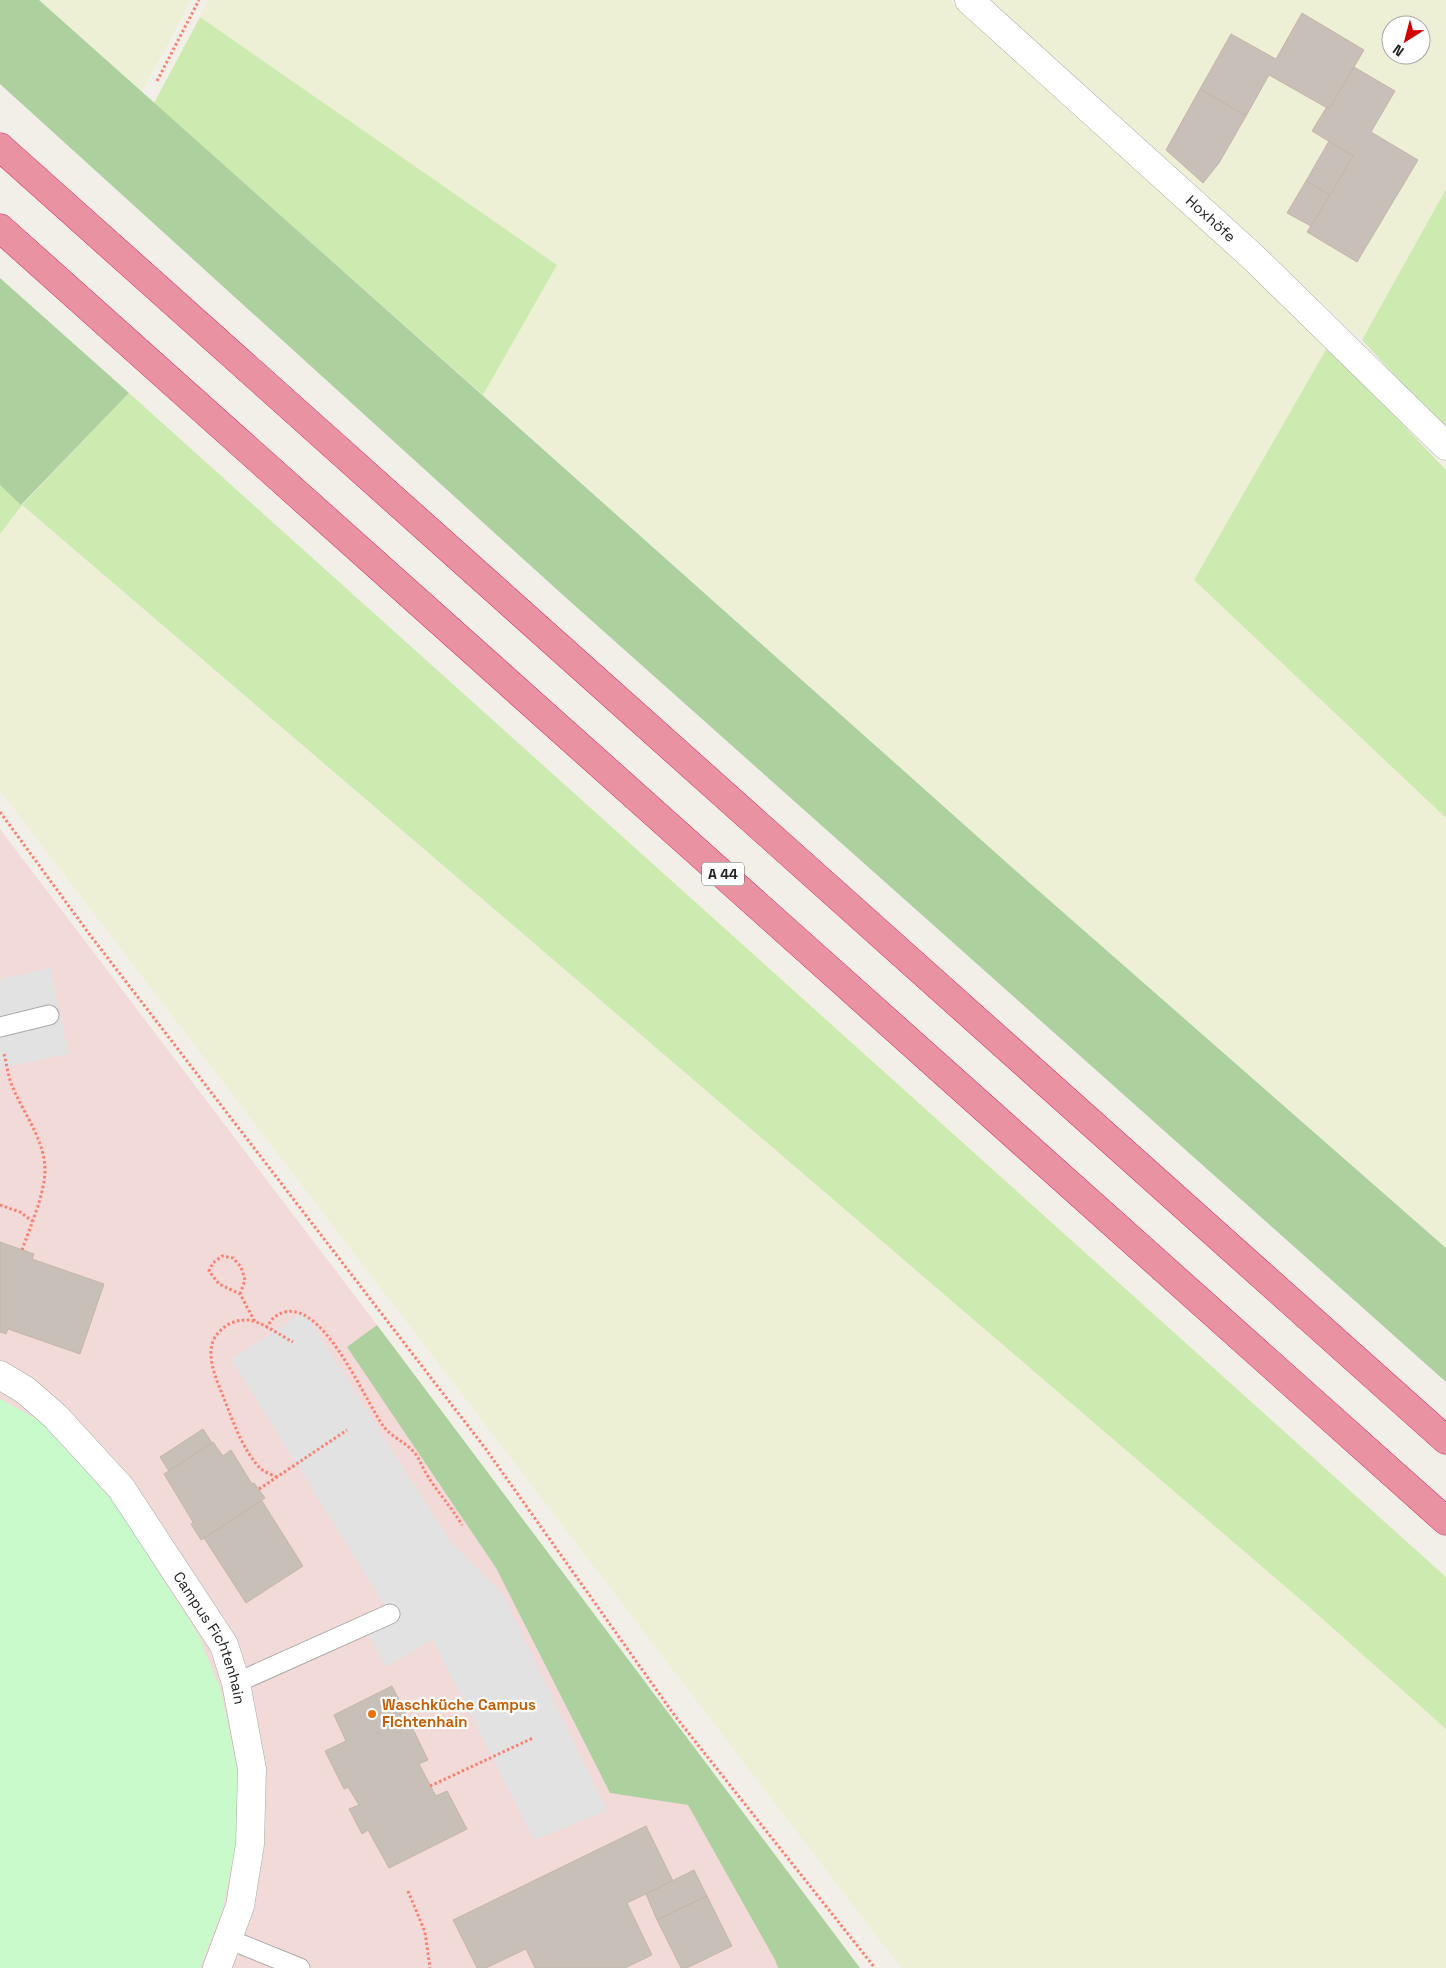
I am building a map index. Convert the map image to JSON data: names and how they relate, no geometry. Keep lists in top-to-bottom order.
{
  "streets": {
    "highway": ["A 44"],
    "street": ["Hoxhöfe", "Campus Fichtenhain"]
  },
  "places": ["Waschküche Campus FIchtenhain"],
  "north": "bottom left"
}
